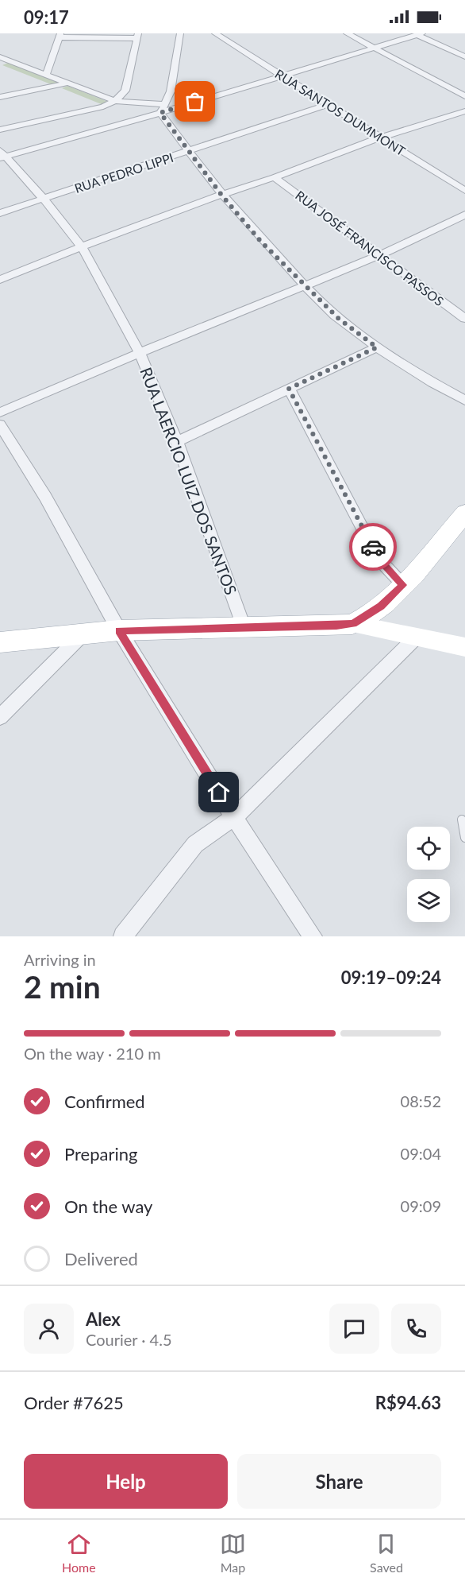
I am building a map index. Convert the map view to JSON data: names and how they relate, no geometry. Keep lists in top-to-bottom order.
{
  "streets": {
    "street": [
      "RUA SANTOS DUMMONT",
      "RUA PEDRO LIPPI",
      "RUA JOSÉ FRANCISCO PASSOS",
      "RUA LAERCIO LUIZ DOS SANTOS"
    ]
  },
  "crossings": [
    ["RUA SANTOS DUMMONT", "RUA PEDRO LIPPI"],
    ["RUA PEDRO LIPPI", "RUA LAERCIO LUIZ DOS SANTOS"]
  ],
  "page": {
    "status": "09:17",
    "heading": ["2 min", "Arriving in", "09:19–09:24"],
    "panel": [
      "Alex",
      "Courier · 4.5",
      "Order #7625",
      "R$94.63"
    ],
    "bar": "On the way · 210 m",
    "list": [
      ["Confirmed", "08:52"],
      ["Preparing", "09:04"],
      ["On the way", "09:09"],
      "Delivered"
    ],
    "buttons": ["Help", "Share"],
    "tabs": ["Home", "Map", "Saved"]
  }
}
